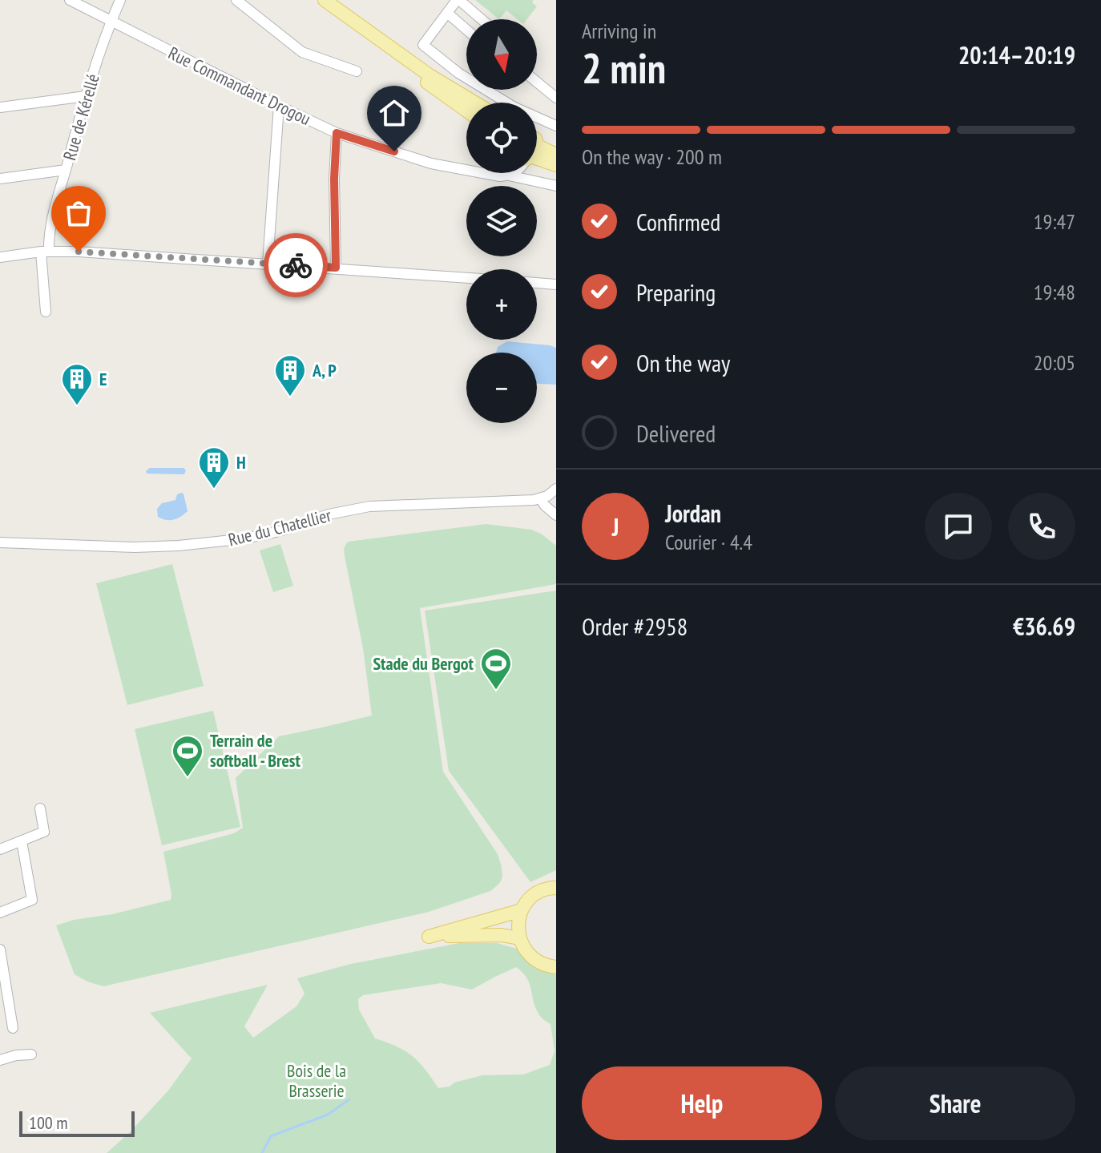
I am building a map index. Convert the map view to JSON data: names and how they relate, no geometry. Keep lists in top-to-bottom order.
{
  "streets": {
    "street": ["Rue Commandant Drogou", "Rue de Kérellé", "Rue du Chatellier"]
  },
  "crossings": [
    ["Rue Commandant Drogou", "Rue de Kérellé"]
  ],
  "parks": ["Bois de la Brasserie"],
  "places": {
    "building": ["A, P", "E", "H"],
    "sports": ["Stade du Bergot", "Terrain de softball - Brest"]
  },
  "scale_bar": "100 m",
  "north": "bottom",
  "page": {
    "heading": ["2 min", "Arriving in", "20:14–20:19"],
    "panel": [
      "Jordan",
      "Courier · 4.4",
      "Order #2958",
      "€36.69"
    ],
    "map_buttons": ["+", "−"],
    "bar": "On the way · 200 m",
    "list": [
      ["Confirmed", "19:47"],
      ["Preparing", "19:48"],
      ["On the way", "20:05"],
      "Delivered"
    ],
    "round": "J",
    "buttons": ["Help", "Share"],
    "scale": "100 m"
  }
}
